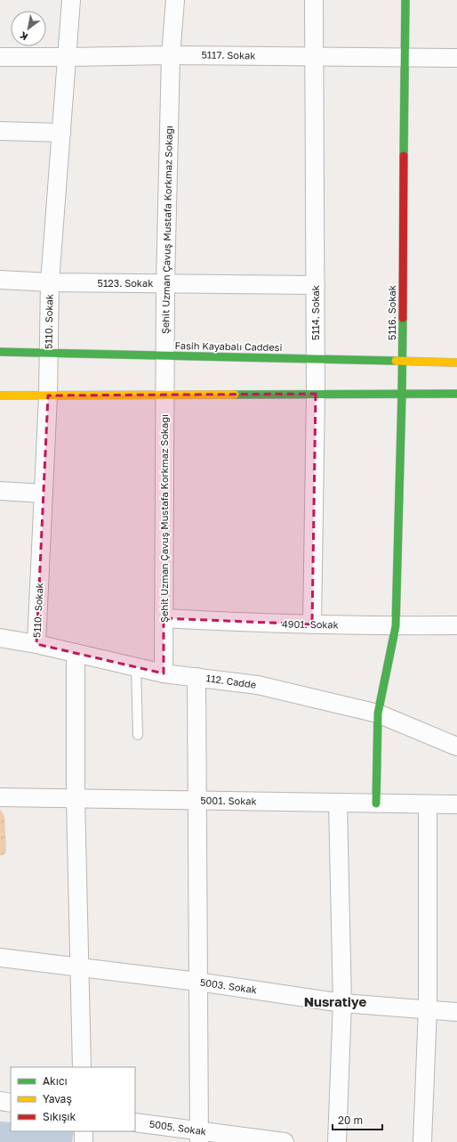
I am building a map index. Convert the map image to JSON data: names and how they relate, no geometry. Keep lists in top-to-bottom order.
{
  "streets": {
    "street": [
      "5117. Sokak",
      "Şehit Uzman Çavuş Mustafa Korkmaz Sokağı",
      "5123. Sokak",
      "5114. Sokak",
      "5116. Sokak",
      "5110. Sokak",
      "Fasih Kayabalı Caddesi",
      "4901. Sokak",
      "112. Cadde",
      "5001. Sokak",
      "5003. Sokak",
      "5005. Sokak"
    ]
  },
  "crossings": [
    ["5117. Sokak", "Şehit Uzman Çavuş Mustafa Korkmaz Sokağı"],
    ["5117. Sokak", "5114. Sokak"],
    ["5117. Sokak", "5116. Sokak"],
    ["5117. Sokak", "5110. Sokak"],
    ["Şehit Uzman Çavuş Mustafa Korkmaz Sokağı", "5123. Sokak"],
    ["Şehit Uzman Çavuş Mustafa Korkmaz Sokağı", "Fasih Kayabalı Caddesi"],
    ["Şehit Uzman Çavuş Mustafa Korkmaz Sokağı", "4901. Sokak"],
    ["Şehit Uzman Çavuş Mustafa Korkmaz Sokağı", "112. Cadde"],
    ["5123. Sokak", "5114. Sokak"],
    ["5123. Sokak", "5110. Sokak"],
    ["5114. Sokak", "Fasih Kayabalı Caddesi"],
    ["5114. Sokak", "4901. Sokak"],
    ["5116. Sokak", "Fasih Kayabalı Caddesi"],
    ["5116. Sokak", "4901. Sokak"],
    ["5116. Sokak", "112. Cadde"],
    ["5116. Sokak", "5001. Sokak"],
    ["5110. Sokak", "Fasih Kayabalı Caddesi"],
    ["5110. Sokak", "112. Cadde"]
  ],
  "districts": ["Nusratiye"],
  "legend": ["Akıcı", "Yavaş", "Sıkışık"],
  "scale_bar": "20 m",
  "north": "bottom left"
}
